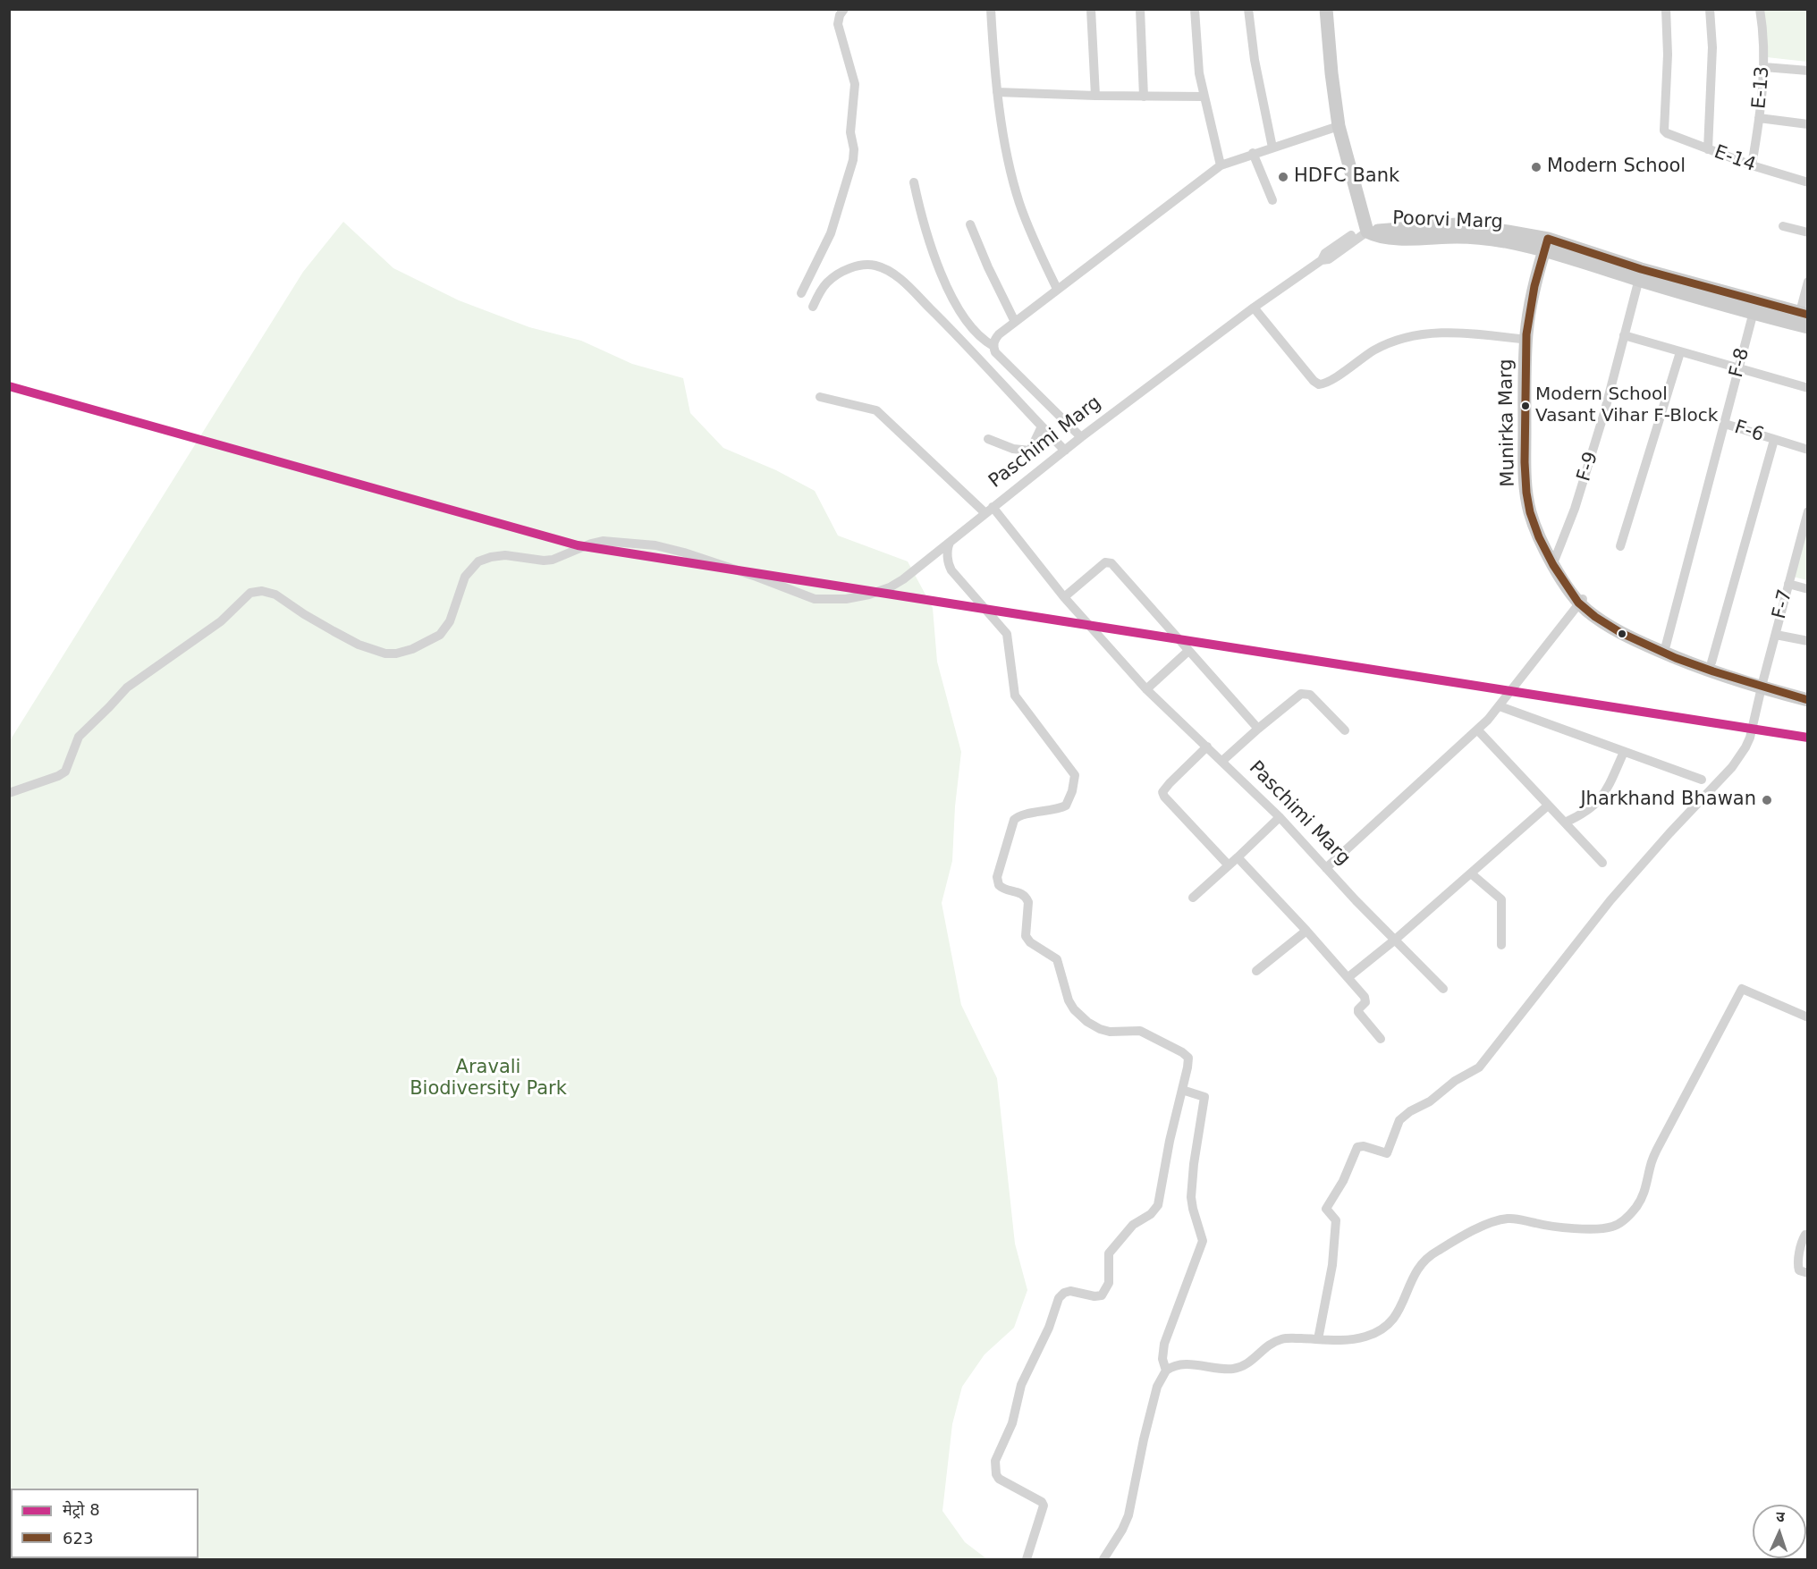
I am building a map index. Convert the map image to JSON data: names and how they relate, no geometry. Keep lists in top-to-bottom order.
{
  "streets": {
    "street": [
      "E-13",
      "E-14",
      "Poorvi Marg",
      "F-8",
      "Munirka Marg",
      "F-6",
      "Paschimi Marg",
      "F-9",
      "F-7"
    ]
  },
  "crossings": [
    ["E-13", "E-14"],
    ["Poorvi Marg", "F-8"],
    ["Poorvi Marg", "Munirka Marg"],
    ["Poorvi Marg", "Paschimi Marg"],
    ["Poorvi Marg", "F-9"],
    ["F-8", "Munirka Marg"],
    ["F-8", "F-6"],
    ["Munirka Marg", "F-9"],
    ["Munirka Marg", "F-7"]
  ],
  "parks": ["Aravali Biodiversity Park"],
  "places": [
    "Modern School",
    "HDFC Bank",
    "Modern School Vasant Vihar F-Block",
    "Jharkhand Bhawan"
  ],
  "lines": ["transit line 623", "metro line 8"],
  "legend": ["मेट्रो 8", "623"],
  "north": "top"
}
